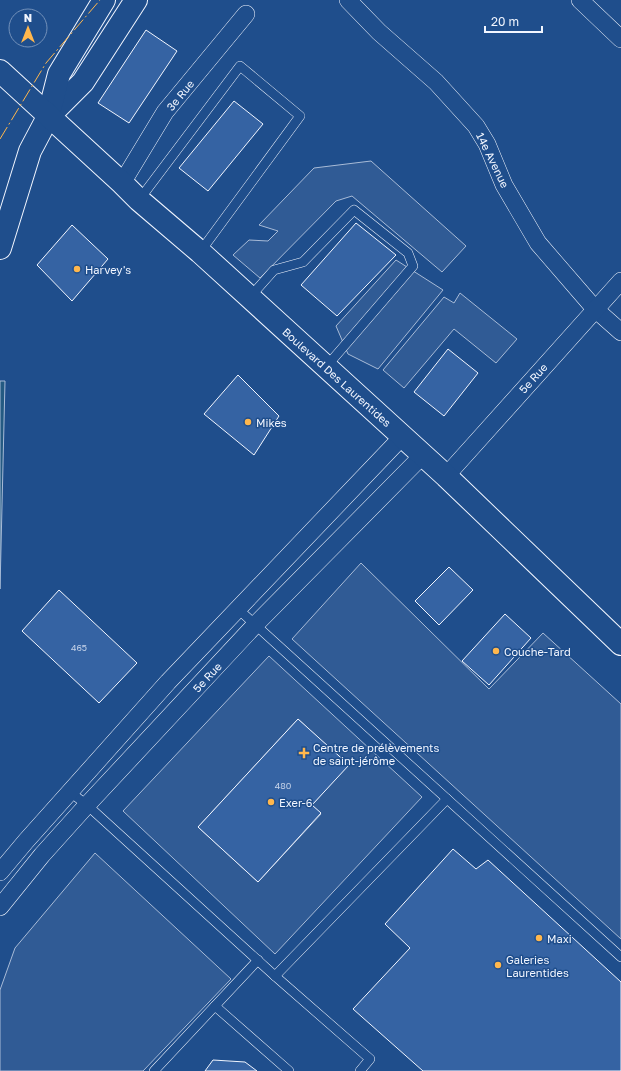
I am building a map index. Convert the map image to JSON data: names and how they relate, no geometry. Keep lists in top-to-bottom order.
{
  "streets": {
    "main road": ["Boulevard Des Laurentides"],
    "street": ["3e Rue", "14e Avenue", "5e Rue"]
  },
  "crossings": [
    ["3e Rue", "Boulevard Des Laurentides"],
    ["14e Avenue", "5e Rue"],
    ["Boulevard Des Laurentides", "5e Rue"]
  ],
  "places": {
    "other": [
      "Harvey's",
      "Mikes",
      "Couche-Tard",
      "Exer-6",
      "Maxi",
      "Galeries Laurentides"
    ],
    "health": ["Centre de prélèvements de saint-jérôme"]
  },
  "house_numbers": ["465", "480"],
  "scale_bar": "20 m",
  "north": "top"
}
